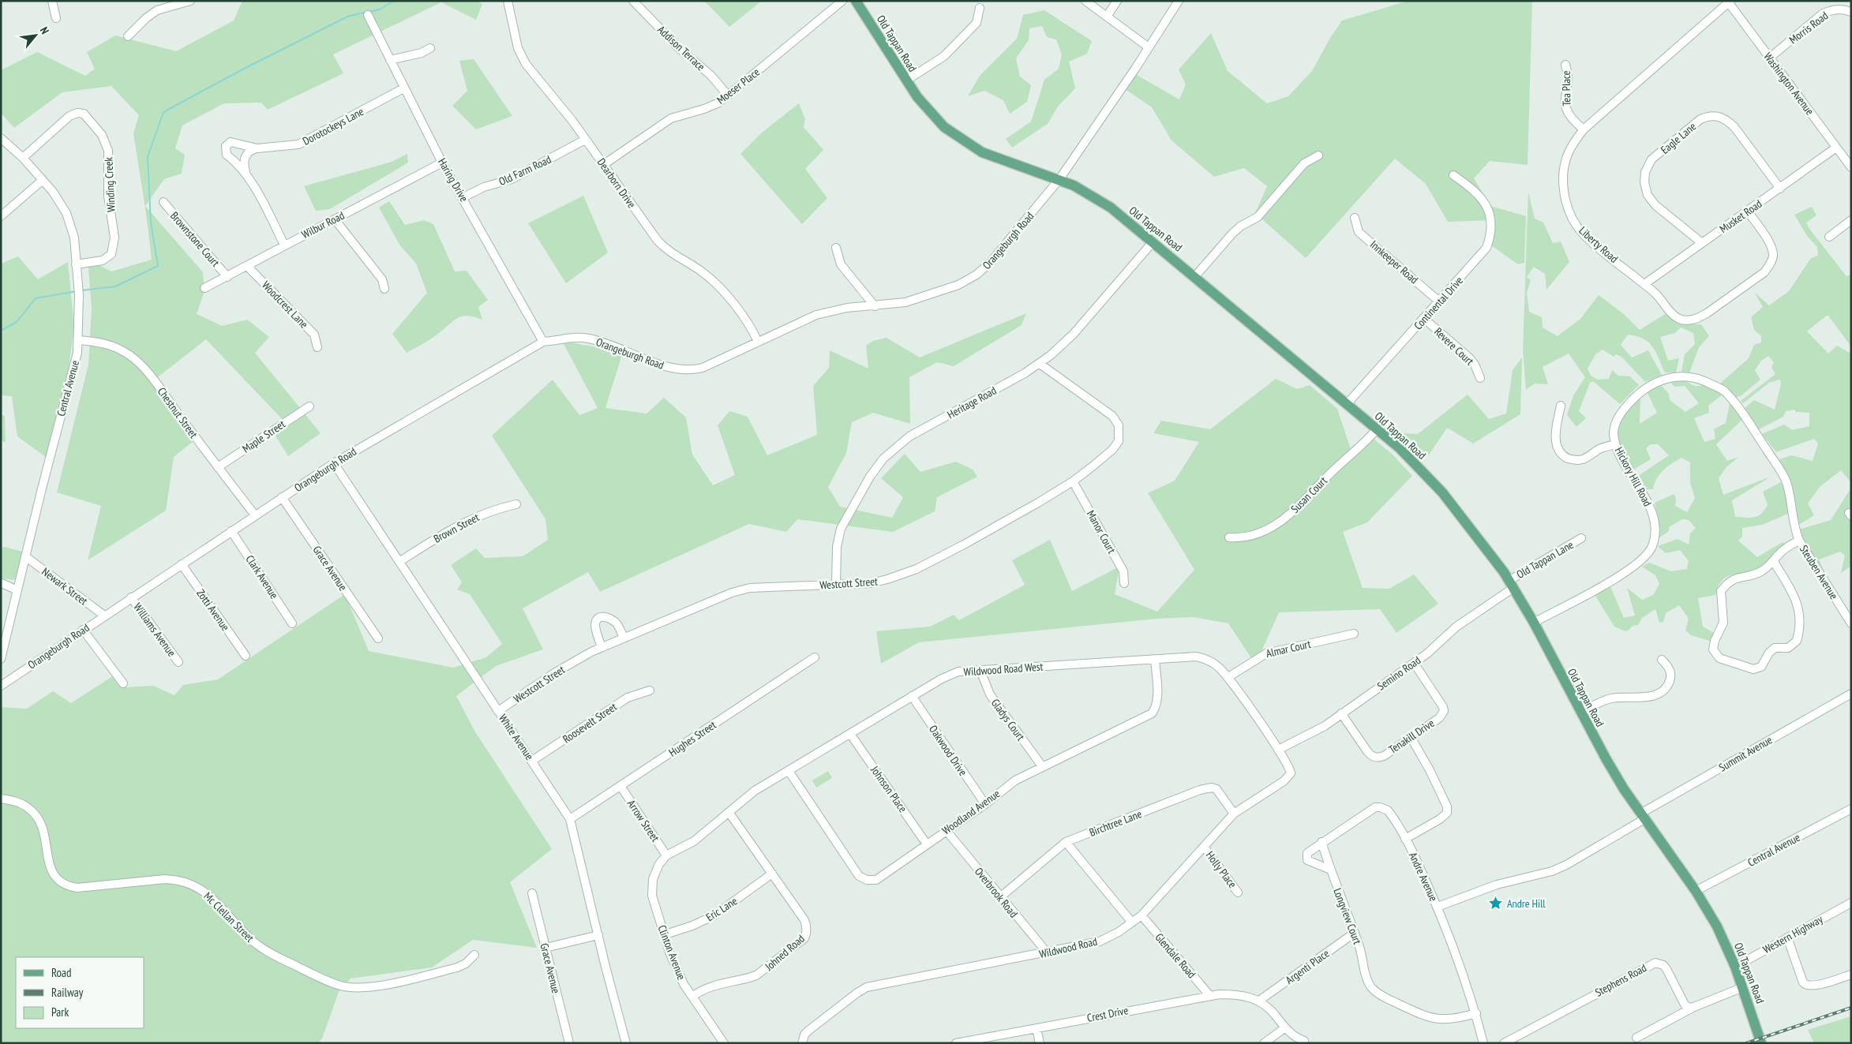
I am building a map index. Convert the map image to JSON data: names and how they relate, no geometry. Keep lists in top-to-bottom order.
{
  "streets": {
    "main road": ["Old Tappan Road"],
    "street": [
      "Morris Road",
      "Addison Terrace",
      "Washington Avenue",
      "Moeser Place",
      "Tea Place",
      "Dorotockeys Lane",
      "Eagle Lane",
      "Old Farm Road",
      "Haring Drive",
      "Dearborn Drive",
      "Winding Creek",
      "Musket Road",
      "Wilbur Road",
      "Brownstone Court",
      "Orangeburgh Road",
      "Liberty Road",
      "Innkeeper Road",
      "Continental Drive",
      "Woodcrest Lane",
      "Revere Court",
      "Central Avenue",
      "Heritage Road",
      "Chestnut Street",
      "Maple Street",
      "Hickory Hill Road",
      "Susan Court",
      "Brown Street",
      "Manor Court",
      "Old Tappan Lane",
      "Grace Avenue",
      "Steuben Avenue",
      "Clark Avenue",
      "Westcott Street",
      "Newark Street",
      "Zotti Avenue",
      "Williams Avenue",
      "Almar Court",
      "Wildwood Road West",
      "Semino Road",
      "Gladys Court",
      "Roosevelt Street",
      "Tenakill Drive",
      "White Avenue",
      "Hughes Street",
      "Oakwood Drive",
      "Summit Avenue",
      "Johnson Place",
      "Woodland Avenue",
      "Arrow Street",
      "Birchtree Lane",
      "Holly Place",
      "Andre Avenue",
      "Overbrook Road",
      "Eric Lane",
      "Longview Court",
      "Mc Clellan Street",
      "Western Highway",
      "Wildwood Road",
      "Clinton Avenue",
      "Johned Road",
      "Glendale Road",
      "Argenti Place",
      "Stephens Road",
      "Crest Drive"
    ]
  },
  "crossings": [
    ["Morris Road", "Washington Avenue"],
    ["Old Tappan Road", "Orangeburgh Road"],
    ["Old Tappan Road", "Continental Drive"],
    ["Old Tappan Road", "Central Avenue"],
    ["Old Tappan Road", "Heritage Road"],
    ["Old Tappan Road", "Hickory Hill Road"],
    ["Old Tappan Road", "Susan Court"],
    ["Old Tappan Road", "Old Tappan Lane"],
    ["Old Tappan Road", "Semino Road"],
    ["Old Tappan Road", "Summit Avenue"],
    ["Old Tappan Road", "Western Highway"],
    ["Addison Terrace", "Moeser Place"],
    ["Washington Avenue", "Musket Road"],
    ["Washington Avenue", "Liberty Road"],
    ["Moeser Place", "Dearborn Drive"],
    ["Tea Place", "Liberty Road"],
    ["Dorotockeys Lane", "Haring Drive"],
    ["Dorotockeys Lane", "Wilbur Road"],
    ["Eagle Lane", "Musket Road"],
    ["Eagle Lane", "Liberty Road"],
    ["Old Farm Road", "Haring Drive"],
    ["Old Farm Road", "Dearborn Drive"],
    ["Haring Drive", "Wilbur Road"],
    ["Haring Drive", "Orangeburgh Road"],
    ["Dearborn Drive", "Orangeburgh Road"],
    ["Winding Creek", "Central Avenue"],
    ["Musket Road", "Liberty Road"],
    ["Wilbur Road", "Brownstone Court"],
    ["Wilbur Road", "Woodcrest Lane"],
    ["Orangeburgh Road", "Chestnut Street"],
    ["Orangeburgh Road", "Grace Avenue"],
    ["Orangeburgh Road", "Clark Avenue"],
    ["Orangeburgh Road", "Newark Street"],
    ["Orangeburgh Road", "Zotti Avenue"],
    ["Orangeburgh Road", "Williams Avenue"],
    ["Orangeburgh Road", "White Avenue"],
    ["Innkeeper Road", "Continental Drive"],
    ["Continental Drive", "Revere Court"],
    ["Central Avenue", "Chestnut Street"],
    ["Central Avenue", "Newark Street"],
    ["Heritage Road", "Westcott Street"],
    ["Chestnut Street", "Maple Street"],
    ["Hickory Hill Road", "Steuben Avenue"],
    ["Brown Street", "White Avenue"],
    ["Manor Court", "Westcott Street"],
    ["Old Tappan Lane", "Semino Road"],
    ["Westcott Street", "White Avenue"],
    ["Almar Court", "Wildwood Road West"],
    ["Wildwood Road West", "Semino Road"],
    ["Wildwood Road West", "Gladys Court"],
    ["Wildwood Road West", "Oakwood Drive"],
    ["Wildwood Road West", "Johnson Place"],
    ["Wildwood Road West", "Woodland Avenue"],
    ["Wildwood Road West", "Arrow Street"],
    ["Wildwood Road West", "Wildwood Road"],
    ["Wildwood Road West", "Clinton Avenue"],
    ["Wildwood Road West", "Johned Road"],
    ["Semino Road", "Tenakill Drive"],
    ["Semino Road", "Wildwood Road"],
    ["Gladys Court", "Woodland Avenue"],
    ["Roosevelt Street", "White Avenue"],
    ["Tenakill Drive", "Andre Avenue"],
    ["White Avenue", "Hughes Street"],
    ["Hughes Street", "Arrow Street"],
    ["Oakwood Drive", "Woodland Avenue"],
    ["Johnson Place", "Woodland Avenue"],
    ["Woodland Avenue", "Overbrook Road"],
    ["Arrow Street", "Clinton Avenue"],
    ["Birchtree Lane", "Overbrook Road"],
    ["Birchtree Lane", "Wildwood Road"],
    ["Holly Place", "Wildwood Road"],
    ["Andre Avenue", "Longview Court"],
    ["Overbrook Road", "Wildwood Road"],
    ["Eric Lane", "Clinton Avenue"],
    ["Eric Lane", "Johned Road"],
    ["Longview Court", "Argenti Place"],
    ["Wildwood Road", "Glendale Road"],
    ["Clinton Avenue", "Johned Road"],
    ["Glendale Road", "Crest Drive"],
    ["Argenti Place", "Crest Drive"]
  ],
  "places": {
    "place": ["Andre Hill"]
  },
  "legend": ["Road", "Railway", "Park"],
  "north": "top right"
}
